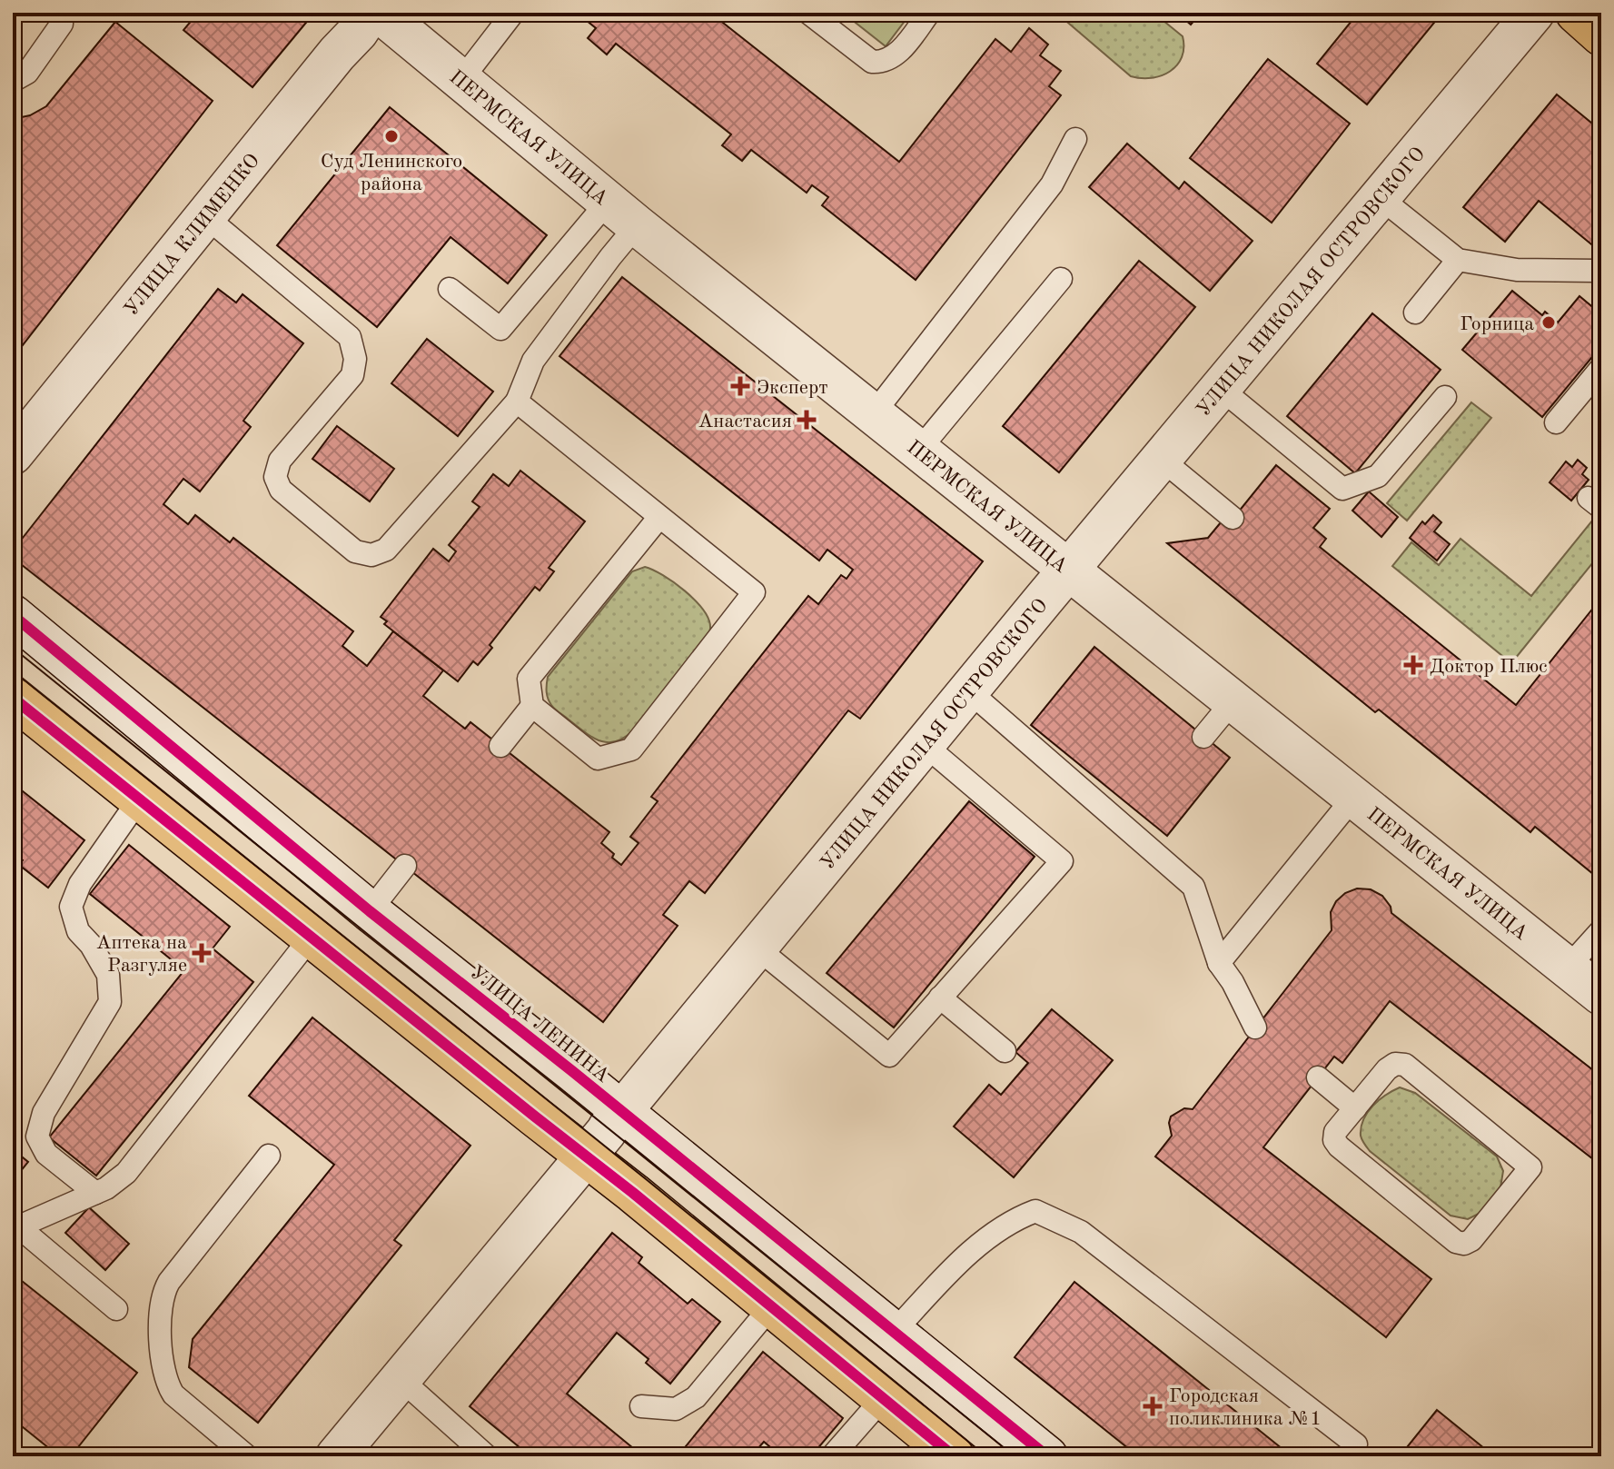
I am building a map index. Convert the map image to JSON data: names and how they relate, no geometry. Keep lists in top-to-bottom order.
{
  "streets": {
    "main road": ["УЛИЦА ЛЕНИНА"],
    "street": ["ПЕРМСКАЯ УЛИЦА", "УЛИЦА КЛИМЕНКО", "УЛИЦА НИКОЛАЯ ОСТРОВСКОГО"]
  },
  "crossings": [
    ["ПЕРМСКАЯ УЛИЦА", "УЛИЦА НИКОЛАЯ ОСТРОВСКОГО"],
    ["УЛИЦА НИКОЛАЯ ОСТРОВСКОГО", "УЛИЦА ЛЕНИНА"]
  ],
  "places": {
    "other": ["Суд Ленинского района", "Горница"],
    "health": [
      "Эксперт",
      "Анастасия",
      "Доктор Плюс",
      "Аптека на Разгуляе",
      "Городская поликлиника №1"
    ]
  }
}
